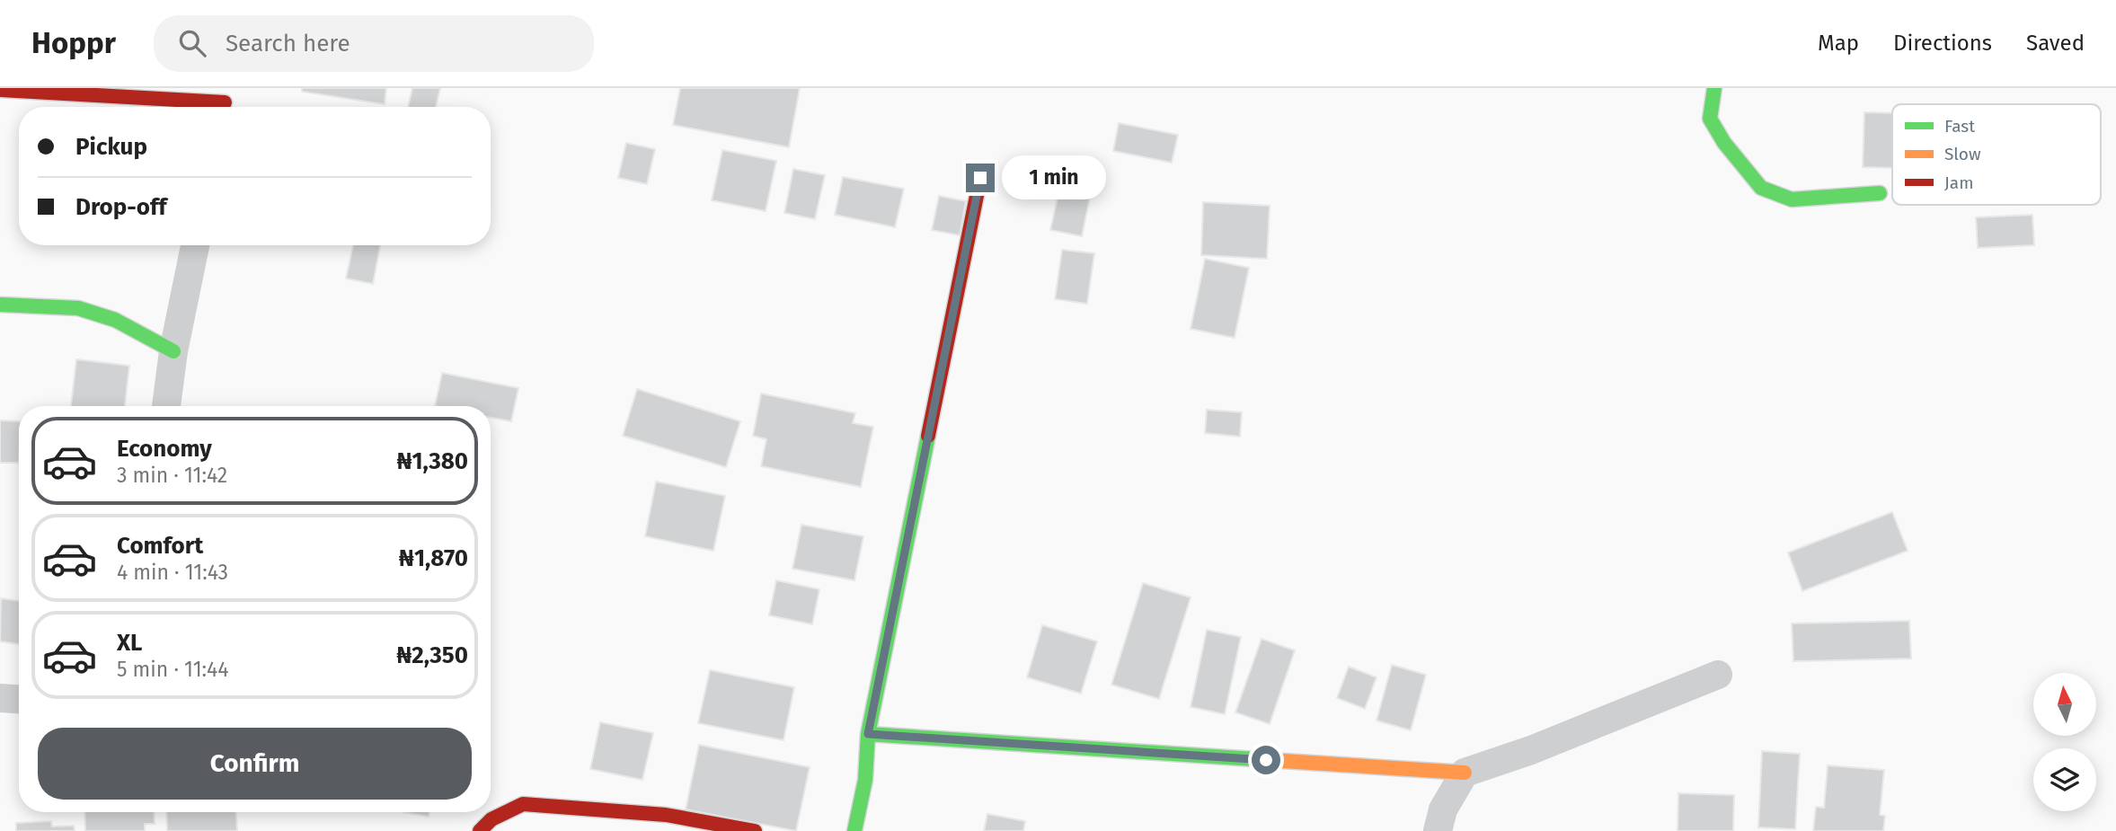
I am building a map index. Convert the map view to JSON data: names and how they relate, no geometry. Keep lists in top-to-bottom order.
{
  "legend": ["Fast", "Slow", "Jam"],
  "north": "top",
  "page": {
    "header": "Hoppr",
    "search": "Search here",
    "nav": ["Map", "Directions", "Saved"],
    "banner": ["Pickup", "Drop-off"],
    "bubble": "1 min",
    "list": [
      {
        "name": "Economy",
        "note": "3 min · 11:42",
        "value": "₦1,380"
      },
      {
        "name": "Comfort",
        "note": "4 min · 11:43",
        "value": "₦1,870"
      },
      {
        "name": "XL",
        "note": "5 min · 11:44",
        "value": "₦2,350"
      }
    ],
    "buttons": "Confirm"
  }
}
